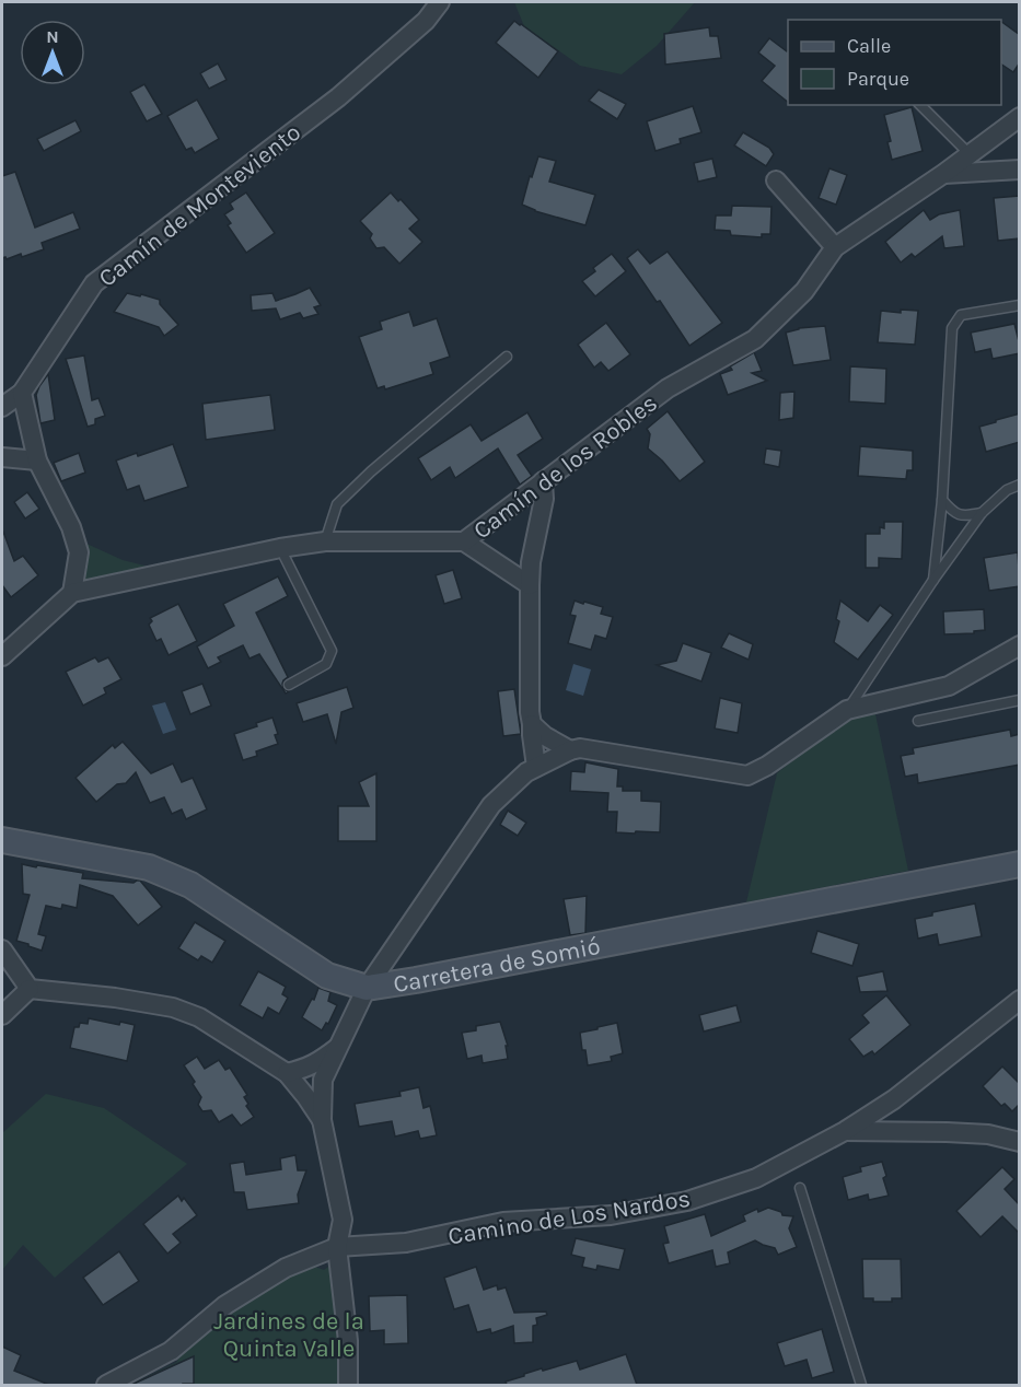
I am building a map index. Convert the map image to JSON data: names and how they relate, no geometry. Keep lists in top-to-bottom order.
{
  "streets": {
    "street": [
      "Camín de Monteviento",
      "Camín de los Robles",
      "Carretera de Somió",
      "Camino de Los Nardos"
    ]
  },
  "parks": ["Jardines de la Quinta Valle"],
  "legend": ["Calle", "Parque"],
  "north": "top"
}
